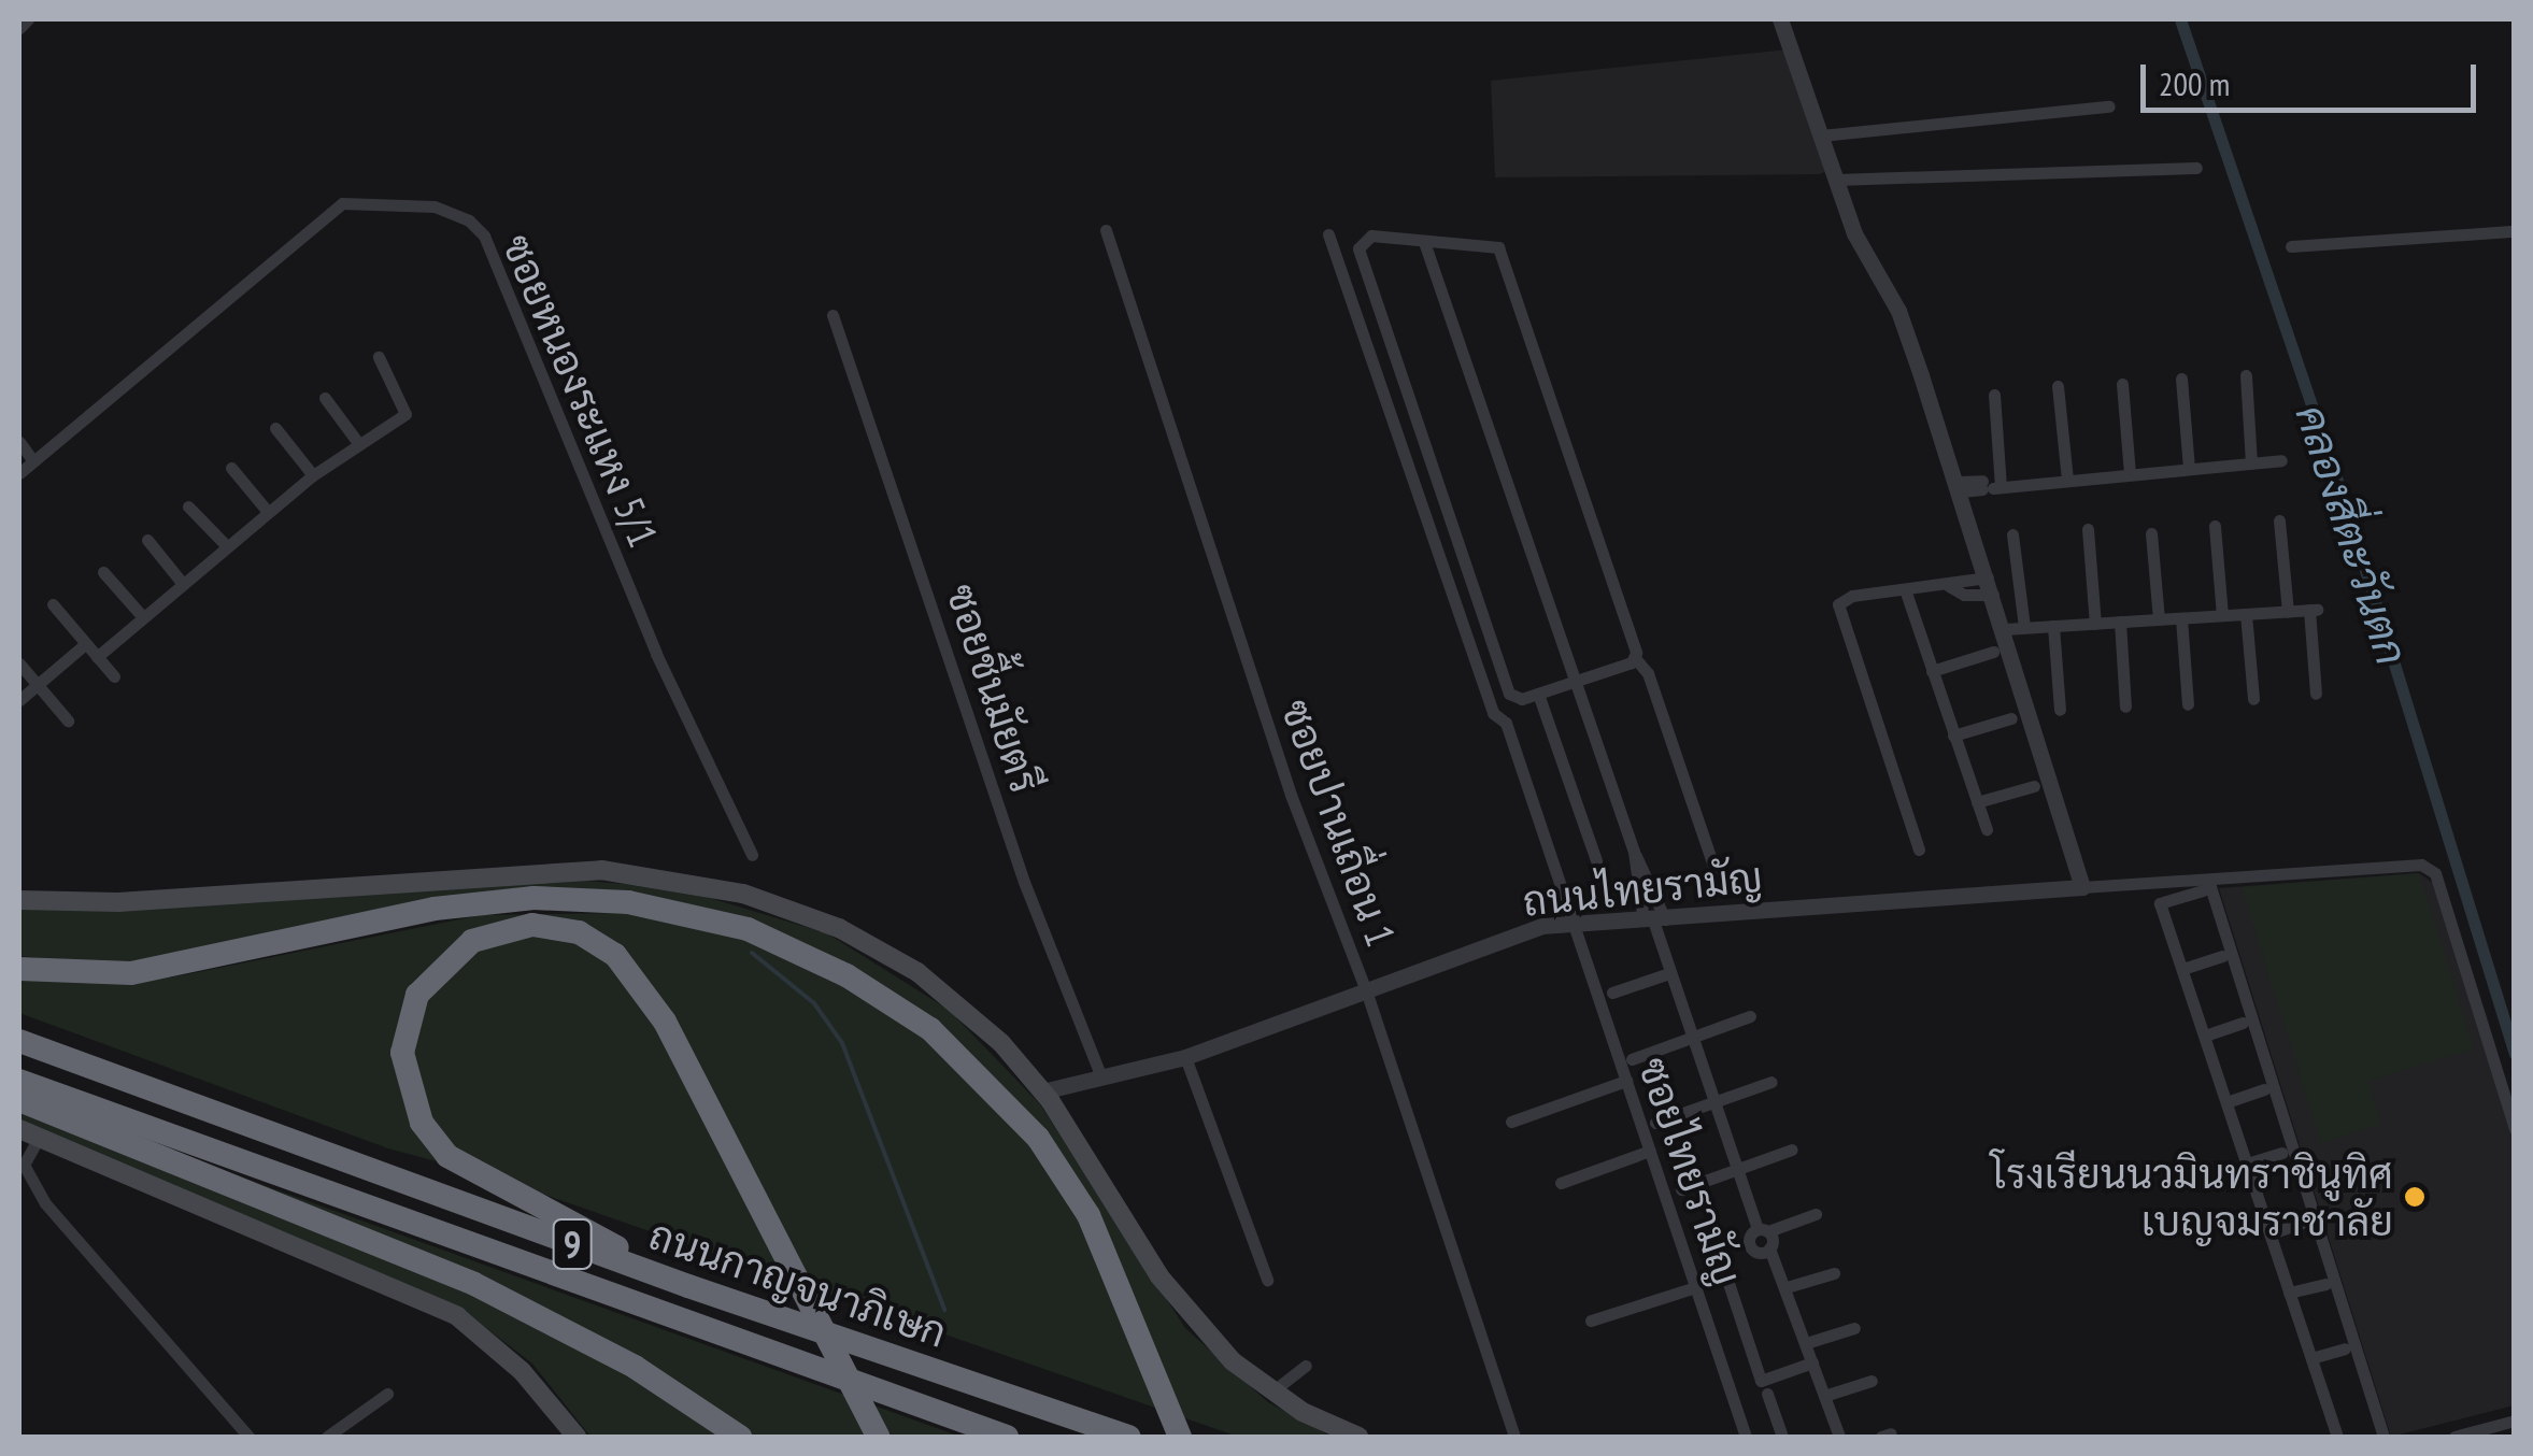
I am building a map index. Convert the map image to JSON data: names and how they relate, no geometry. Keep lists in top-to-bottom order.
{
  "streets": {
    "highway": ["9", "ถนนกาญจนาภิเษก"],
    "street": [
      "ซอยหนองระแหง 5/1",
      "ซอยชื้นมัยตรี",
      "ซอยปานเถื่อน 1",
      "ถนนไทยรามัญ",
      "ซอยไทยรามัญ"
    ]
  },
  "crossings": [
    ["ซอยชื้นมัยตรี", "ถนนไทยรามัญ"],
    ["ซอยปานเถื่อน 1", "ถนนไทยรามัญ"],
    ["ถนนไทยรามัญ", "ซอยไทยรามัญ"]
  ],
  "water": ["คลองสี่ตะวันตก"],
  "places": ["โรงเรียนนวมินทราชินูทิศ เบญจมราชาลัย"],
  "scale_bar": "200 m"
}
